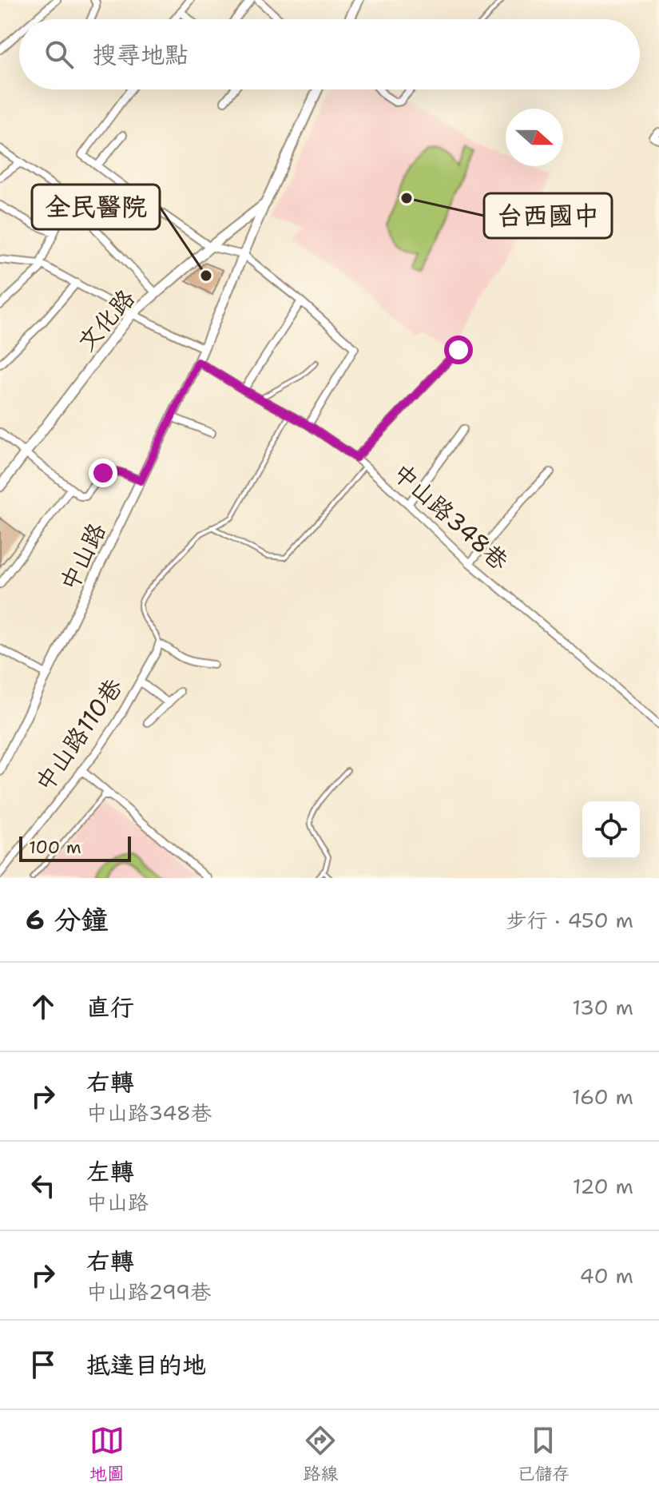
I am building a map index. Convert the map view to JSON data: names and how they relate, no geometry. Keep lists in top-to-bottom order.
{
  "streets": {
    "main road": ["文化路", "中山路"],
    "street": ["中山路348巷", "中山路110巷"]
  },
  "crossings": [
    ["文化路", "中山路"],
    ["中山路348巷", "中山路"]
  ],
  "places": ["台西國中", "全民醫院"],
  "scale_bar": "100 m",
  "north": "right",
  "page": {
    "search": "搜尋地點",
    "scale": "100 m",
    "heading": ["6 分鐘", "步行 · 450 m"],
    "list": [
      ["直行", "130 m"],
      ["右轉", "中山路348巷", "160 m"],
      ["左轉", "中山路", "120 m"],
      ["右轉", "中山路299巷", "40 m"],
      "抵達目的地"
    ],
    "nav": ["地圖", "路線", "已儲存"]
  }
}
